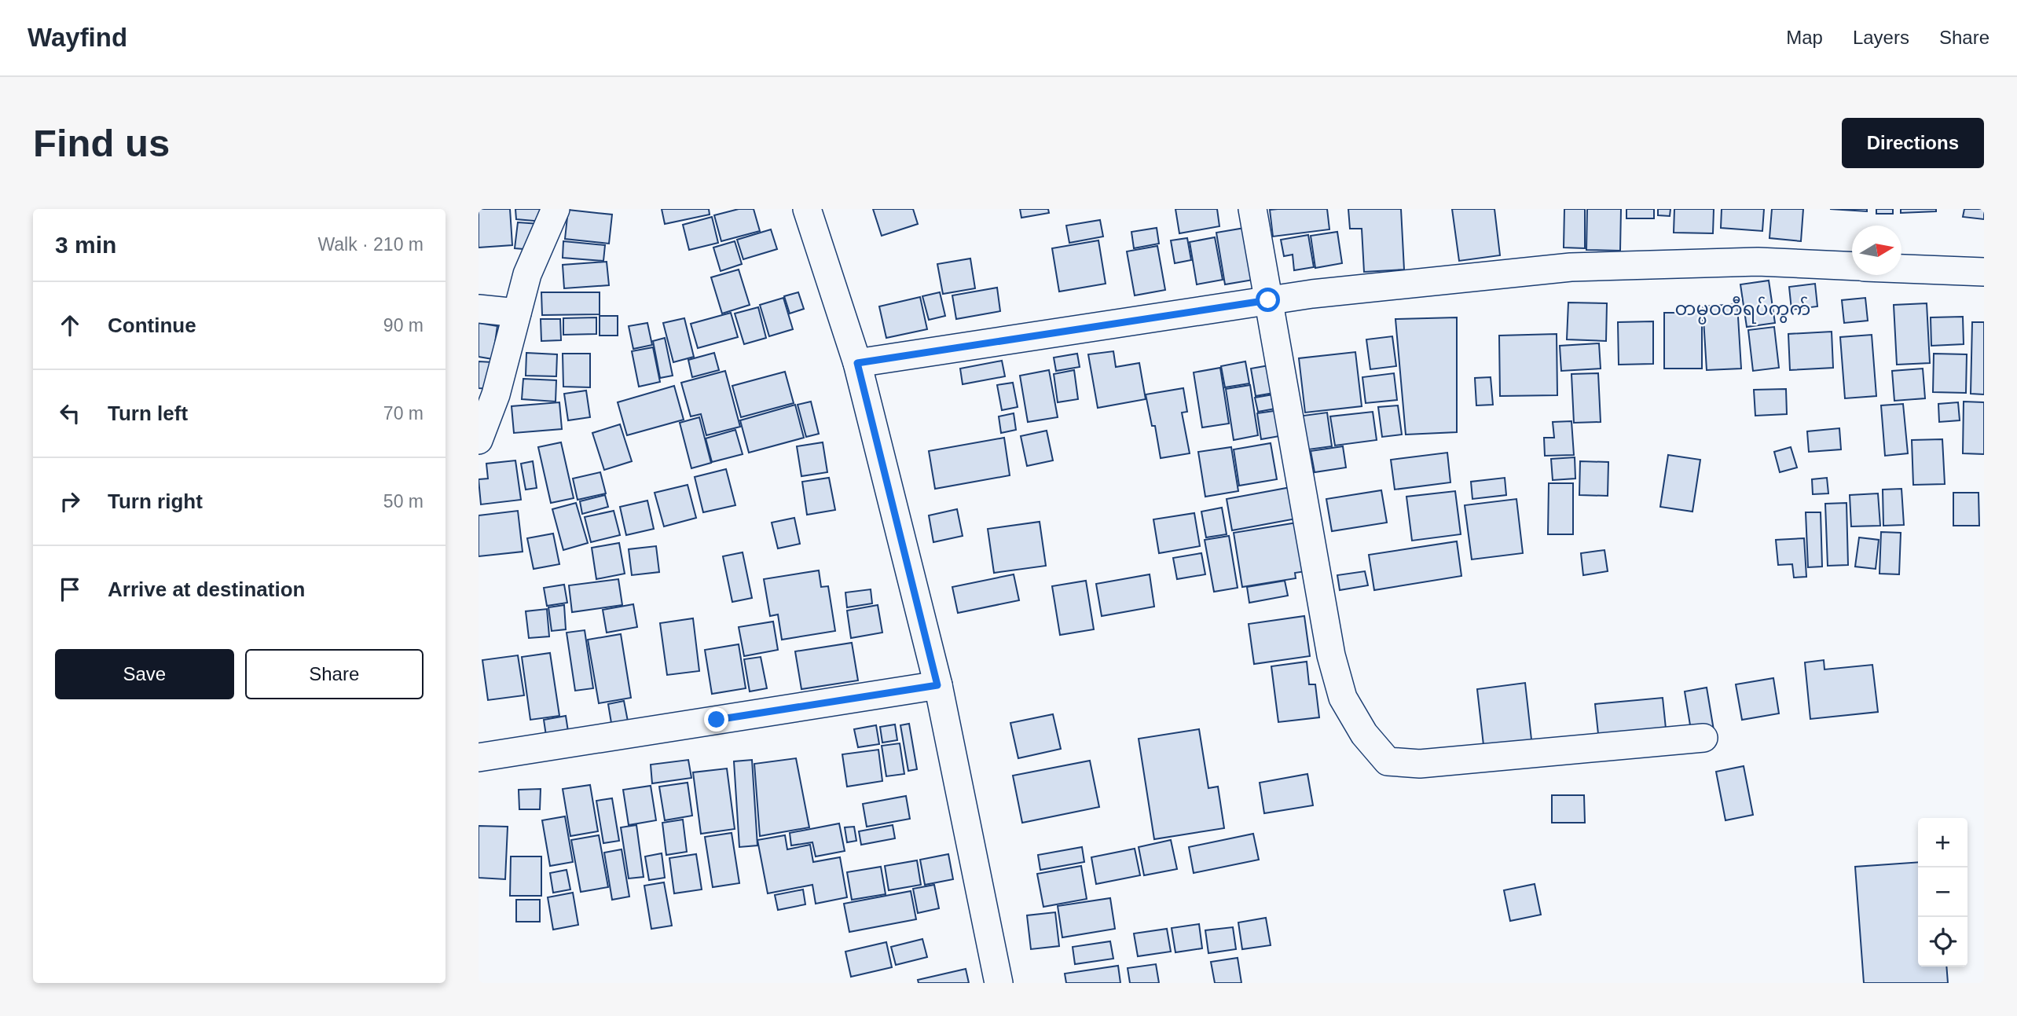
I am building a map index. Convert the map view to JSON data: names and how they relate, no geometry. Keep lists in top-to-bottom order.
{
  "districts": ["တမ္ပဝတီရပ်ကွက်"],
  "north": "right",
  "page": {
    "header": "Wayfind",
    "nav": ["Map", "Layers", "Share"],
    "buttons": [
      "Directions",
      ["Save", "Share"]
    ],
    "title": "Find us",
    "heading": ["3 min", "Walk · 210 m"],
    "list": [
      ["Continue", "90 m"],
      ["Turn left", "70 m"],
      ["Turn right", "50 m"],
      "Arrive at destination"
    ],
    "map_buttons": ["+", "−"]
  }
}
